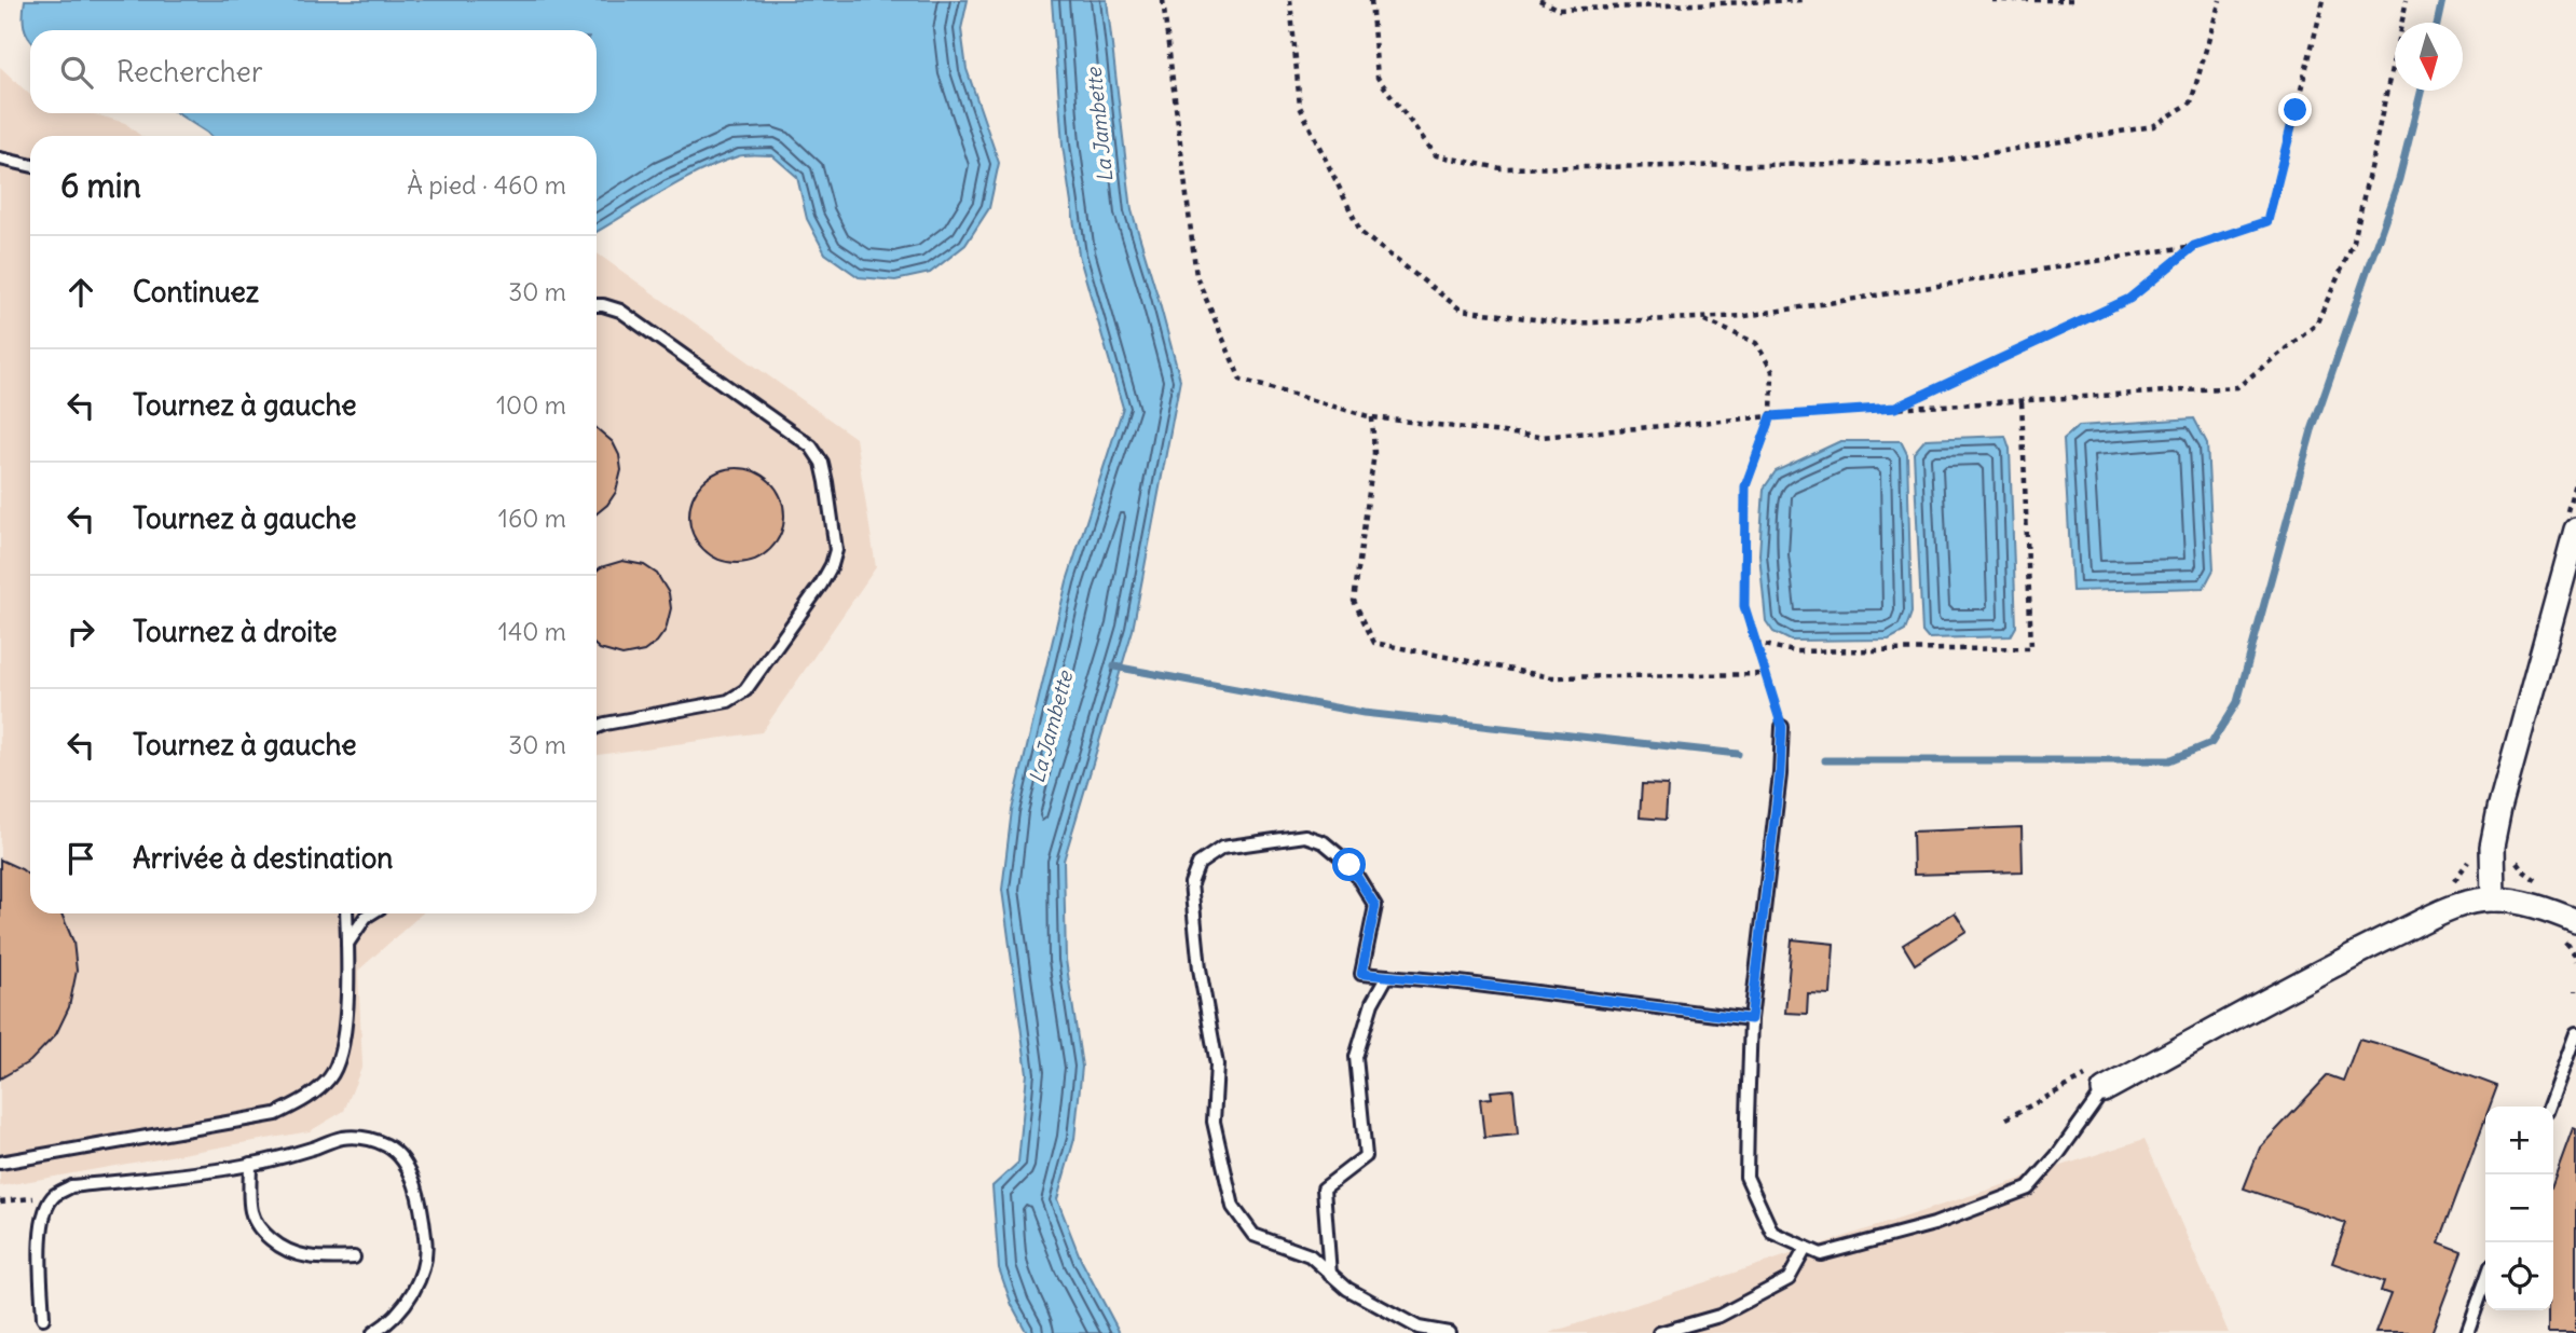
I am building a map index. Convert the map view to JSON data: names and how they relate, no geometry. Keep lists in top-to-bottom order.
{
  "water": ["La Jambette"],
  "north": "bottom",
  "page": {
    "search": "Rechercher",
    "heading": ["6 min", "À pied · 460 m"],
    "list": [
      ["Continuez", "30 m"],
      ["Tournez à gauche", "100 m"],
      ["Tournez à gauche", "160 m"],
      ["Tournez à droite", "140 m"],
      ["Tournez à gauche", "30 m"],
      "Arrivée à destination"
    ],
    "map_buttons": ["+", "−"]
  }
}
